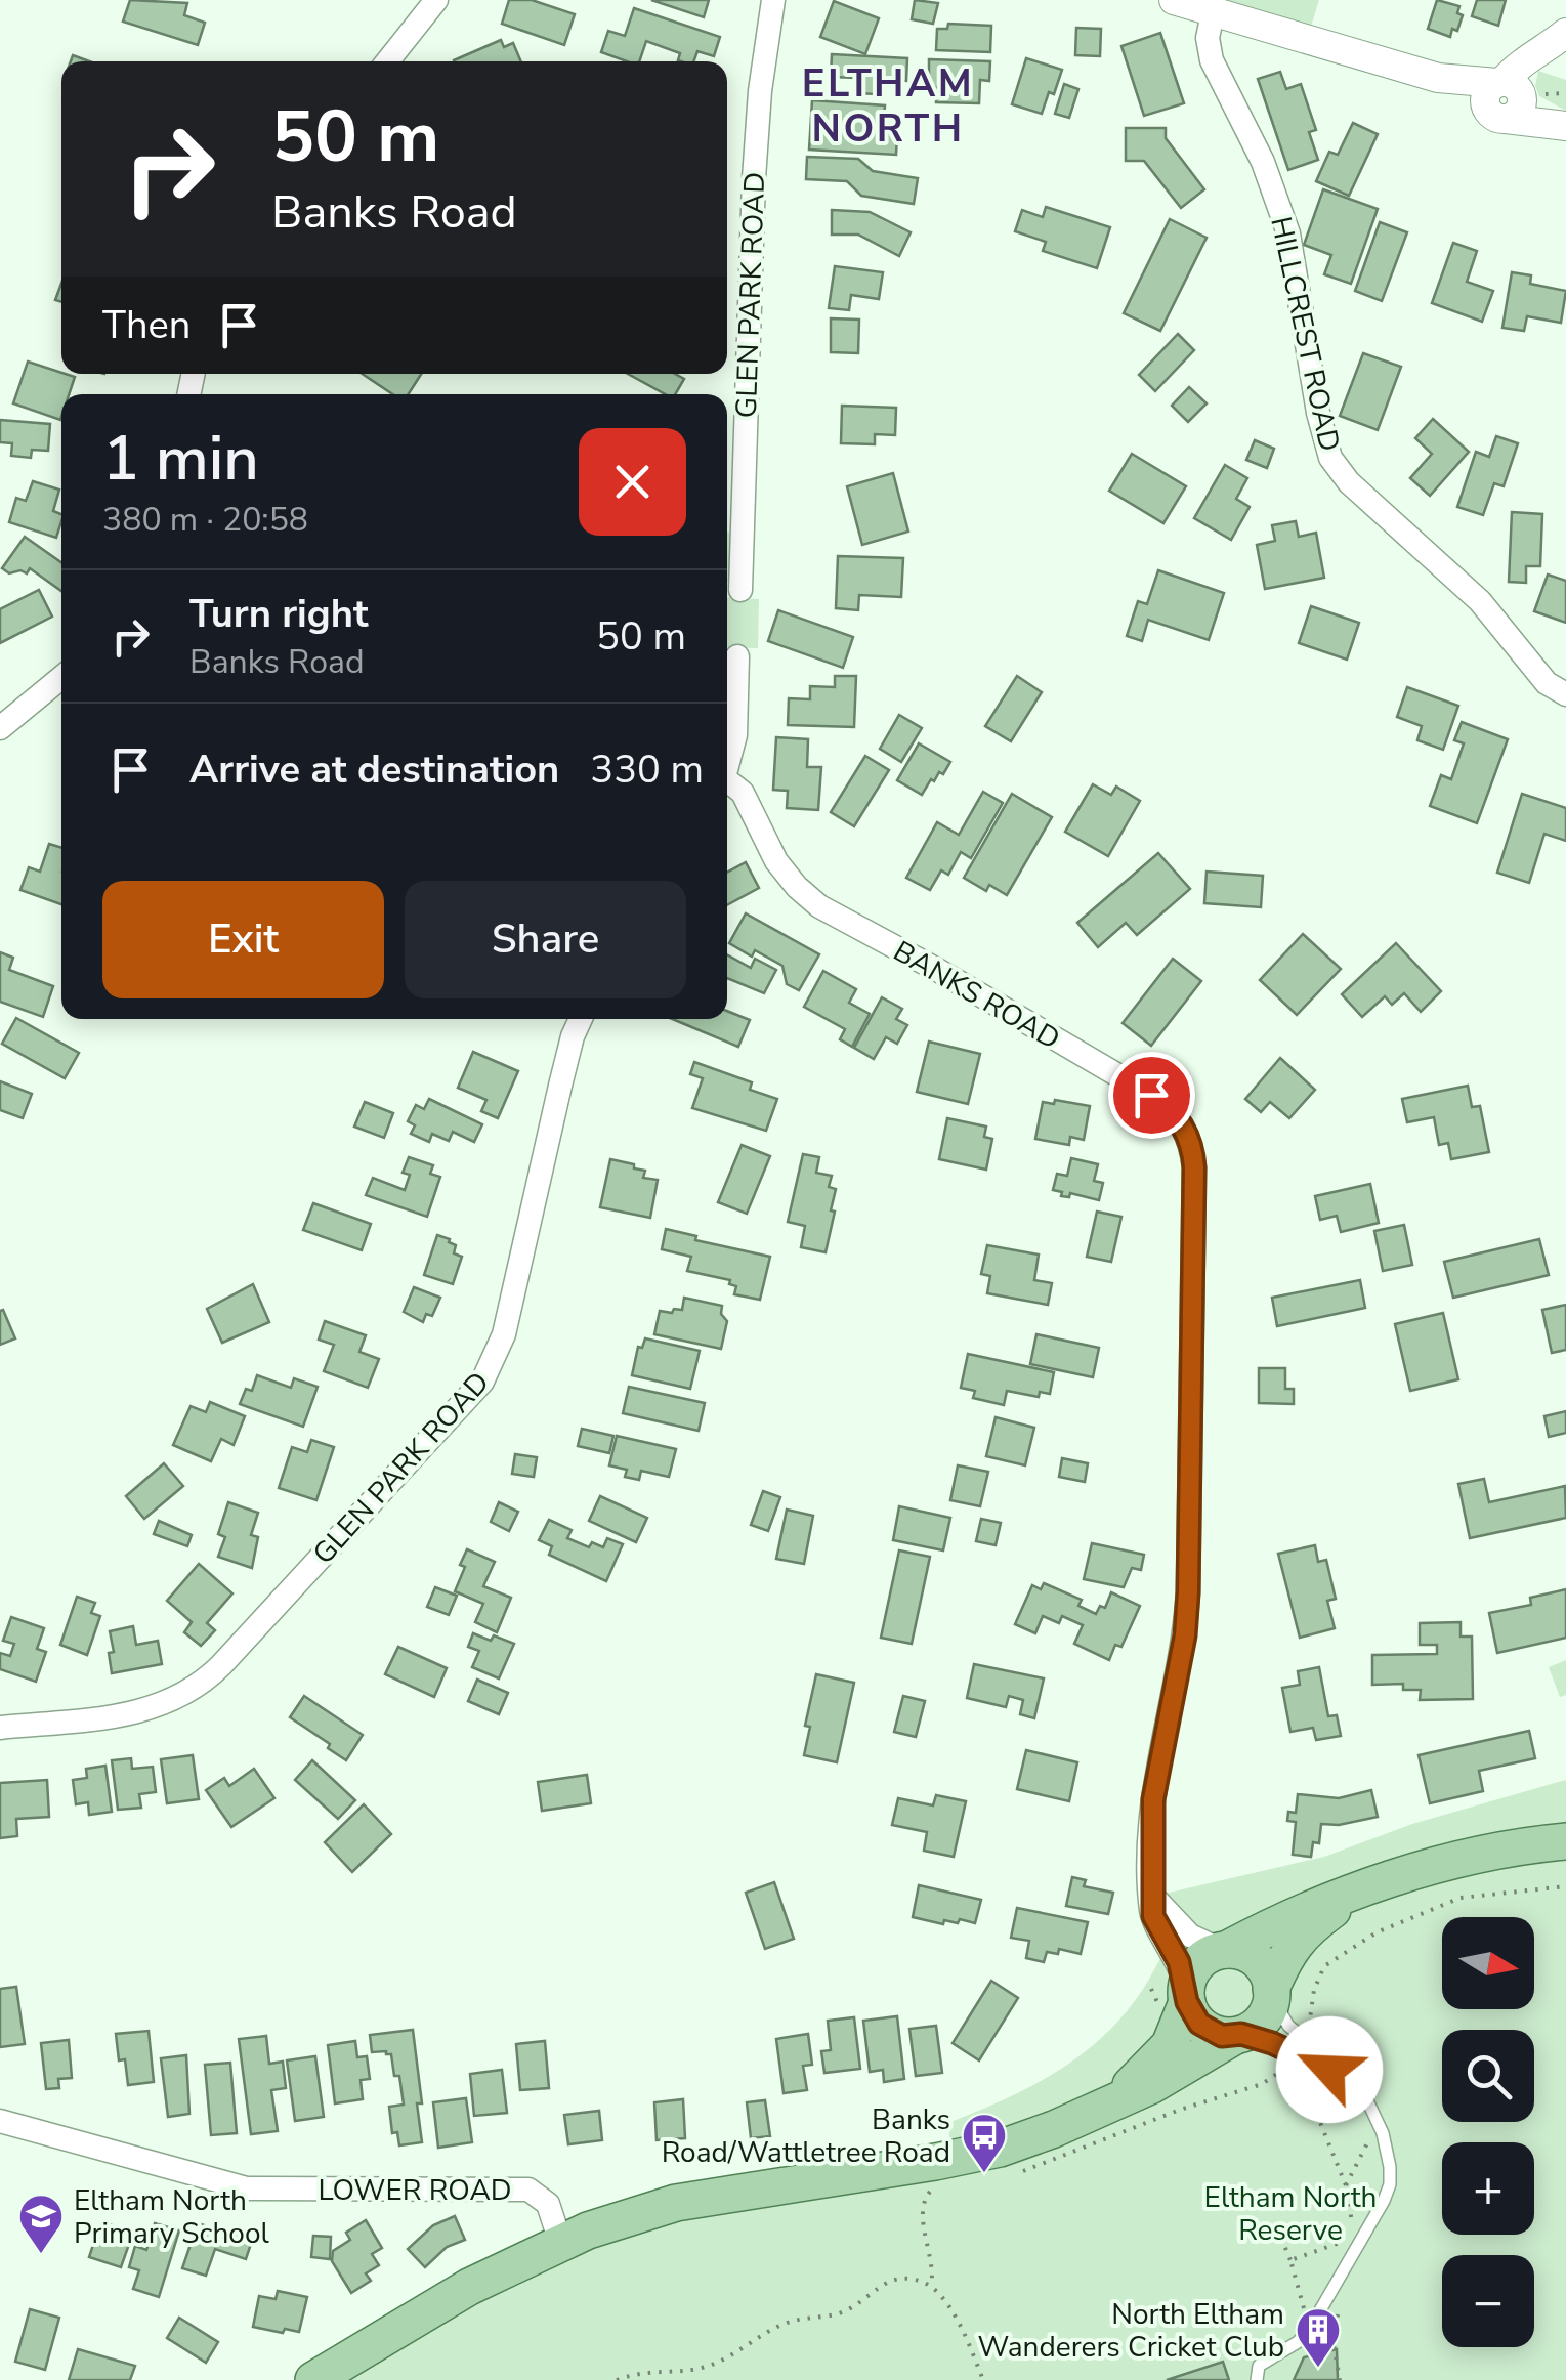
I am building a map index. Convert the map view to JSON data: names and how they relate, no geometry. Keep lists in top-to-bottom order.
{
  "streets": {
    "street": [
      "GLEN PARK ROAD",
      "HILLCREST ROAD",
      "BANKS ROAD",
      "LOWER ROAD"
    ]
  },
  "districts": ["ELTHAM NORTH"],
  "parks": ["Eltham North Reserve"],
  "places": {
    "bus stop": ["Banks Road/Wattletree Road"],
    "school or university": ["Eltham North Primary School"],
    "building": ["North Eltham Wanderers Cricket Club"]
  },
  "north": "right",
  "page": {
    "turn": ["50 m", "Banks Road"],
    "then": "Then",
    "heading": ["1 min", "380 m · 20:58"],
    "list": [
      {
        "name": "Turn right",
        "note": "Banks Road",
        "value": "50 m"
      },
      {
        "name": "Arrive at destination",
        "value": "330 m"
      }
    ],
    "buttons": ["Exit", "Share"],
    "map_buttons": ["+", "−"]
  }
}
